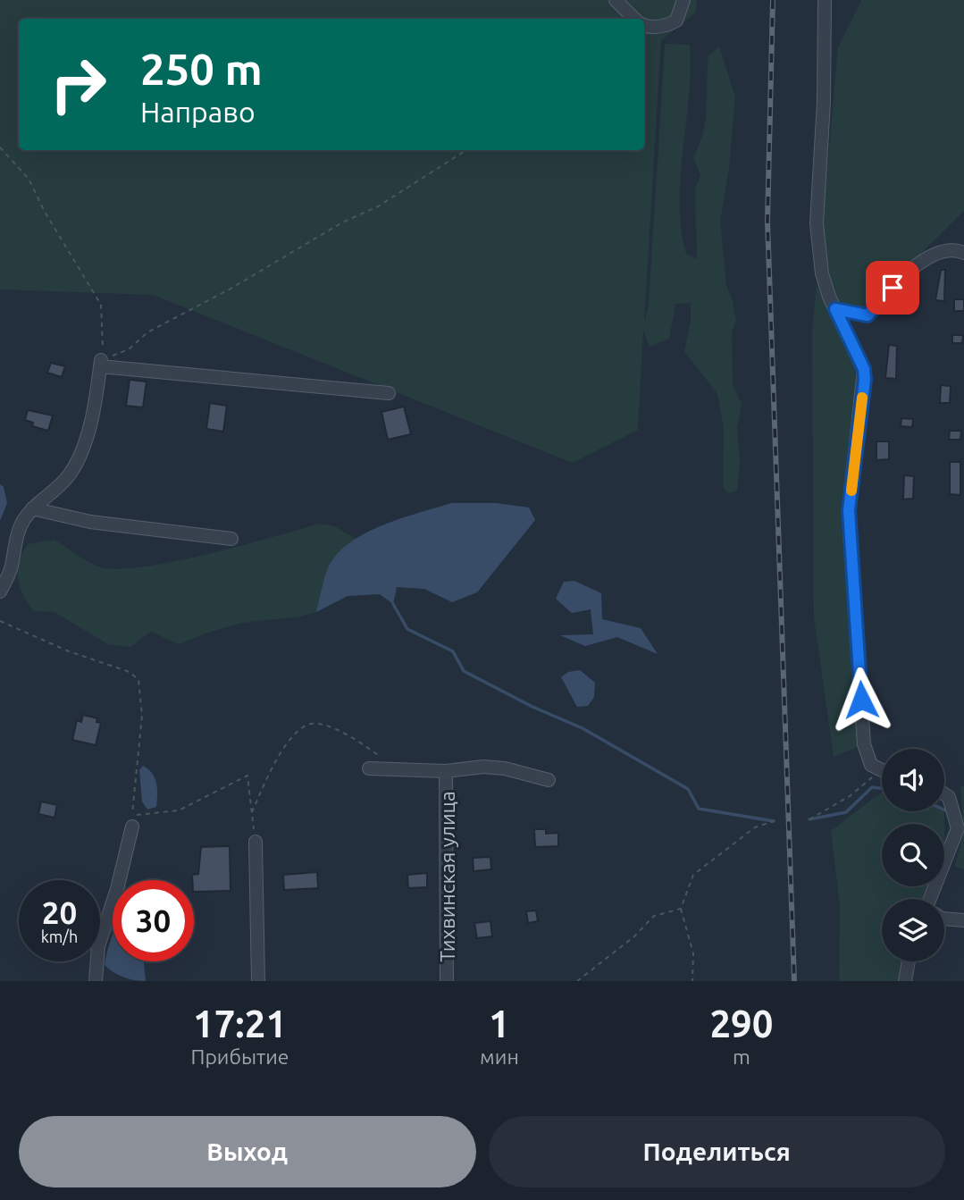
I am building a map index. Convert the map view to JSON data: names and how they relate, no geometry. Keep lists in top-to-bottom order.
{
  "streets": {
    "street": ["Тихвинская улица"]
  },
  "page": {
    "turn": ["250 m", "Направо"],
    "speed": "20 km/h",
    "limit": "30",
    "eta": [
      "17:21",
      "Прибытие",
      "1",
      "мин",
      "290",
      "m"
    ],
    "buttons": ["Выход", "Поделиться"]
  }
}
